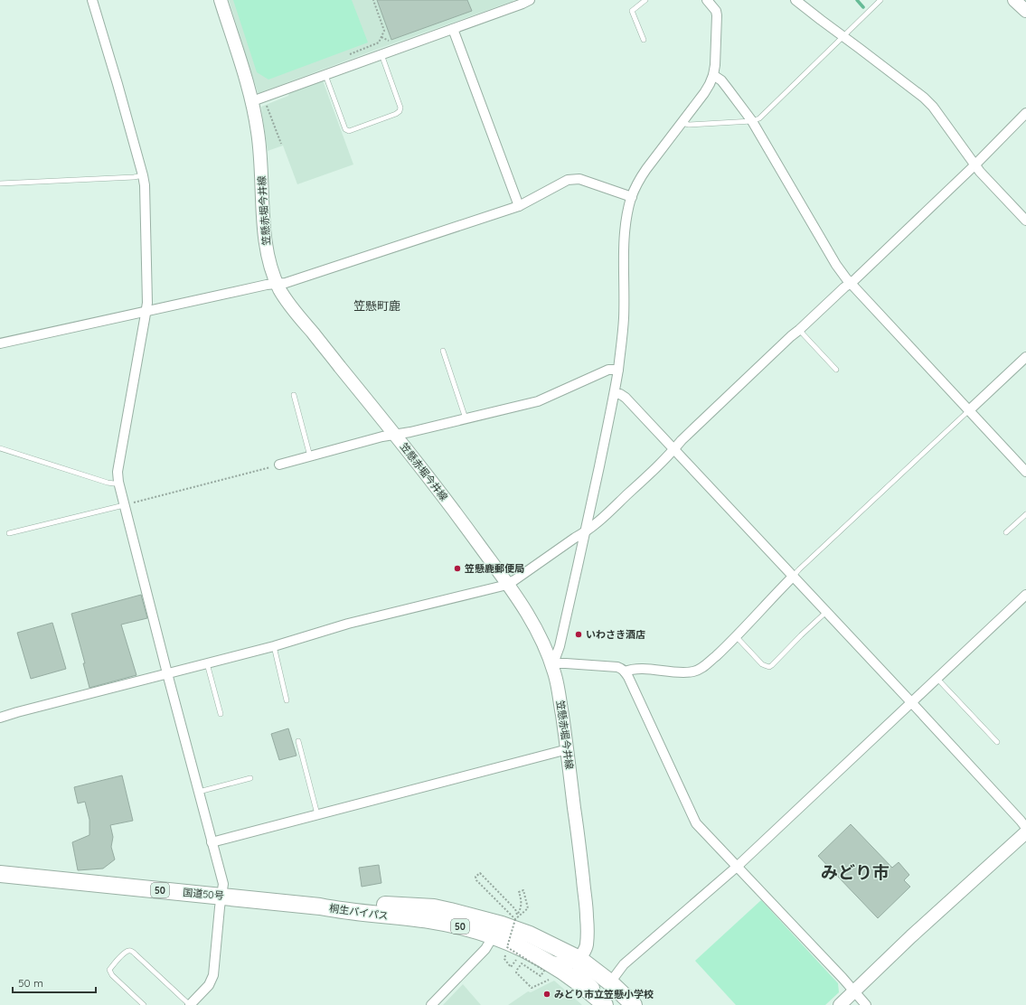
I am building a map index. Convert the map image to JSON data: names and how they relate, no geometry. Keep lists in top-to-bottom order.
{
  "streets": {
    "highway": ["50", "国道50号", "桐生バイパス"],
    "main road": ["笠懸赤堀今井線"]
  },
  "crossings": [
    ["笠懸赤堀今井線", "50"],
    ["笠懸赤堀今井線", "桐生バイパス"],
    ["50", "桐生バイパス"],
    ["国道50号", "桐生バイパス"]
  ],
  "districts": ["笠懸町鹿", "みどり市"],
  "places": ["笠懸鹿郵便局", "いわさき酒店", "みどり市立笠懸小学校"],
  "scale_bar": "50 m"
}
